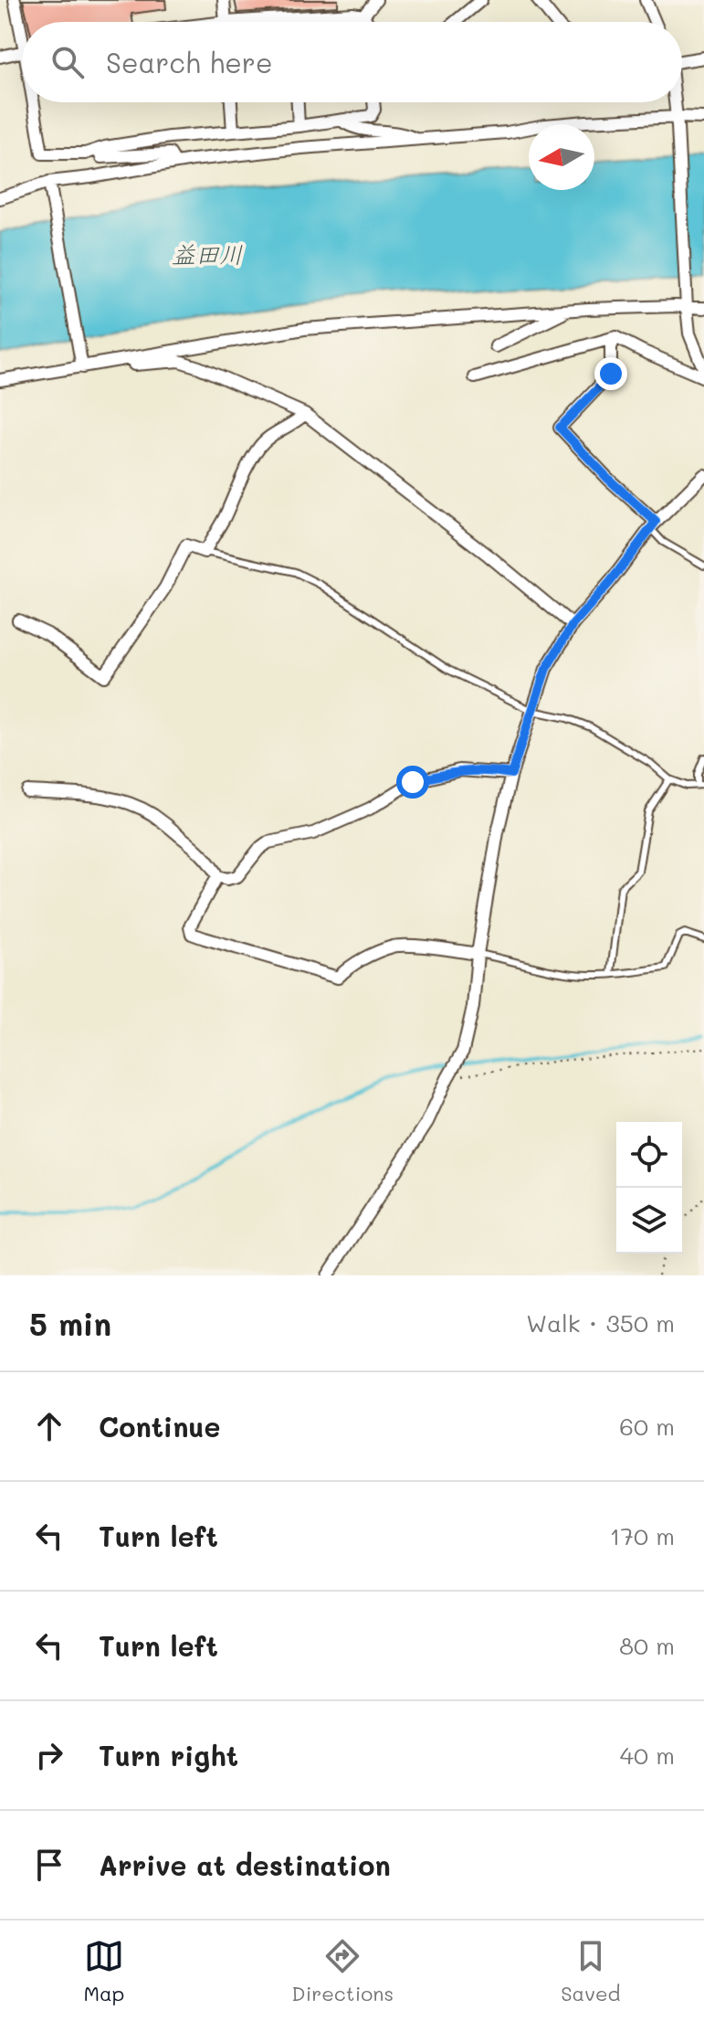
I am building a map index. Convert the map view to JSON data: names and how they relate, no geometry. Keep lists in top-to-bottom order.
{
  "water": ["益田川"],
  "north": "left",
  "page": {
    "search": "Search here",
    "heading": ["5 min", "Walk · 350 m"],
    "list": [
      ["Continue", "60 m"],
      ["Turn left", "170 m"],
      ["Turn left", "80 m"],
      ["Turn right", "40 m"],
      "Arrive at destination"
    ],
    "nav": ["Map", "Directions", "Saved"]
  }
}
